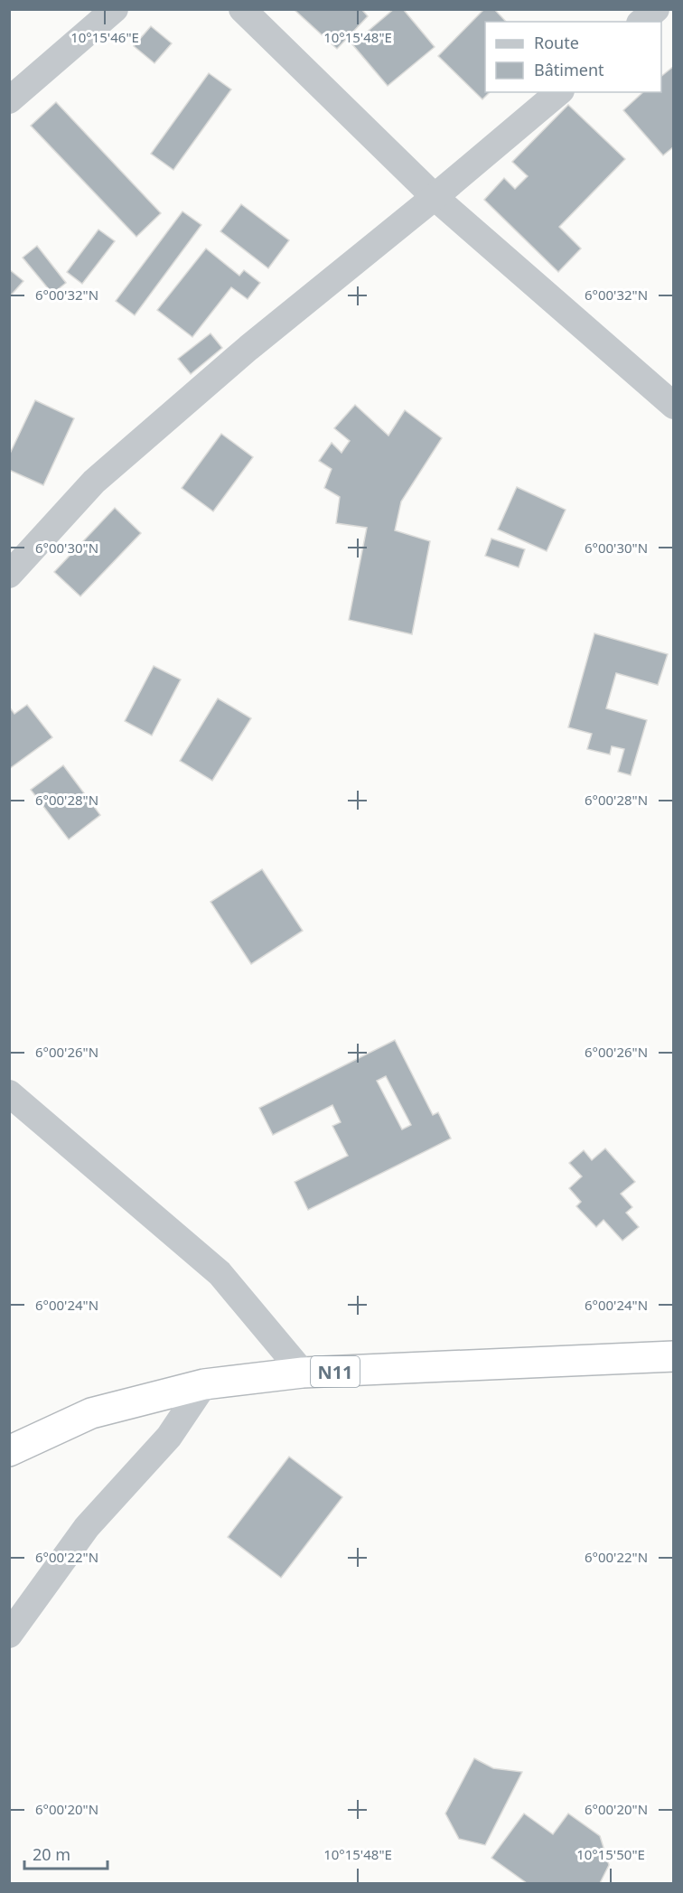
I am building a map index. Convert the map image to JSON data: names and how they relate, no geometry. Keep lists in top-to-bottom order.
{
  "streets": {
    "highway": ["N11"]
  },
  "legend": ["Route", "Bâtiment"],
  "scale_bar": "20 m",
  "coordinates": [
    "10°15'46\"E",
    "10°15'48\"E",
    "6°00'32\"N",
    "6°00'30\"N",
    "6°00'28\"N",
    "6°00'26\"N",
    "6°00'24\"N",
    "6°00'22\"N",
    "6°00'20\"N",
    "10°15'50\"E"
  ]
}
